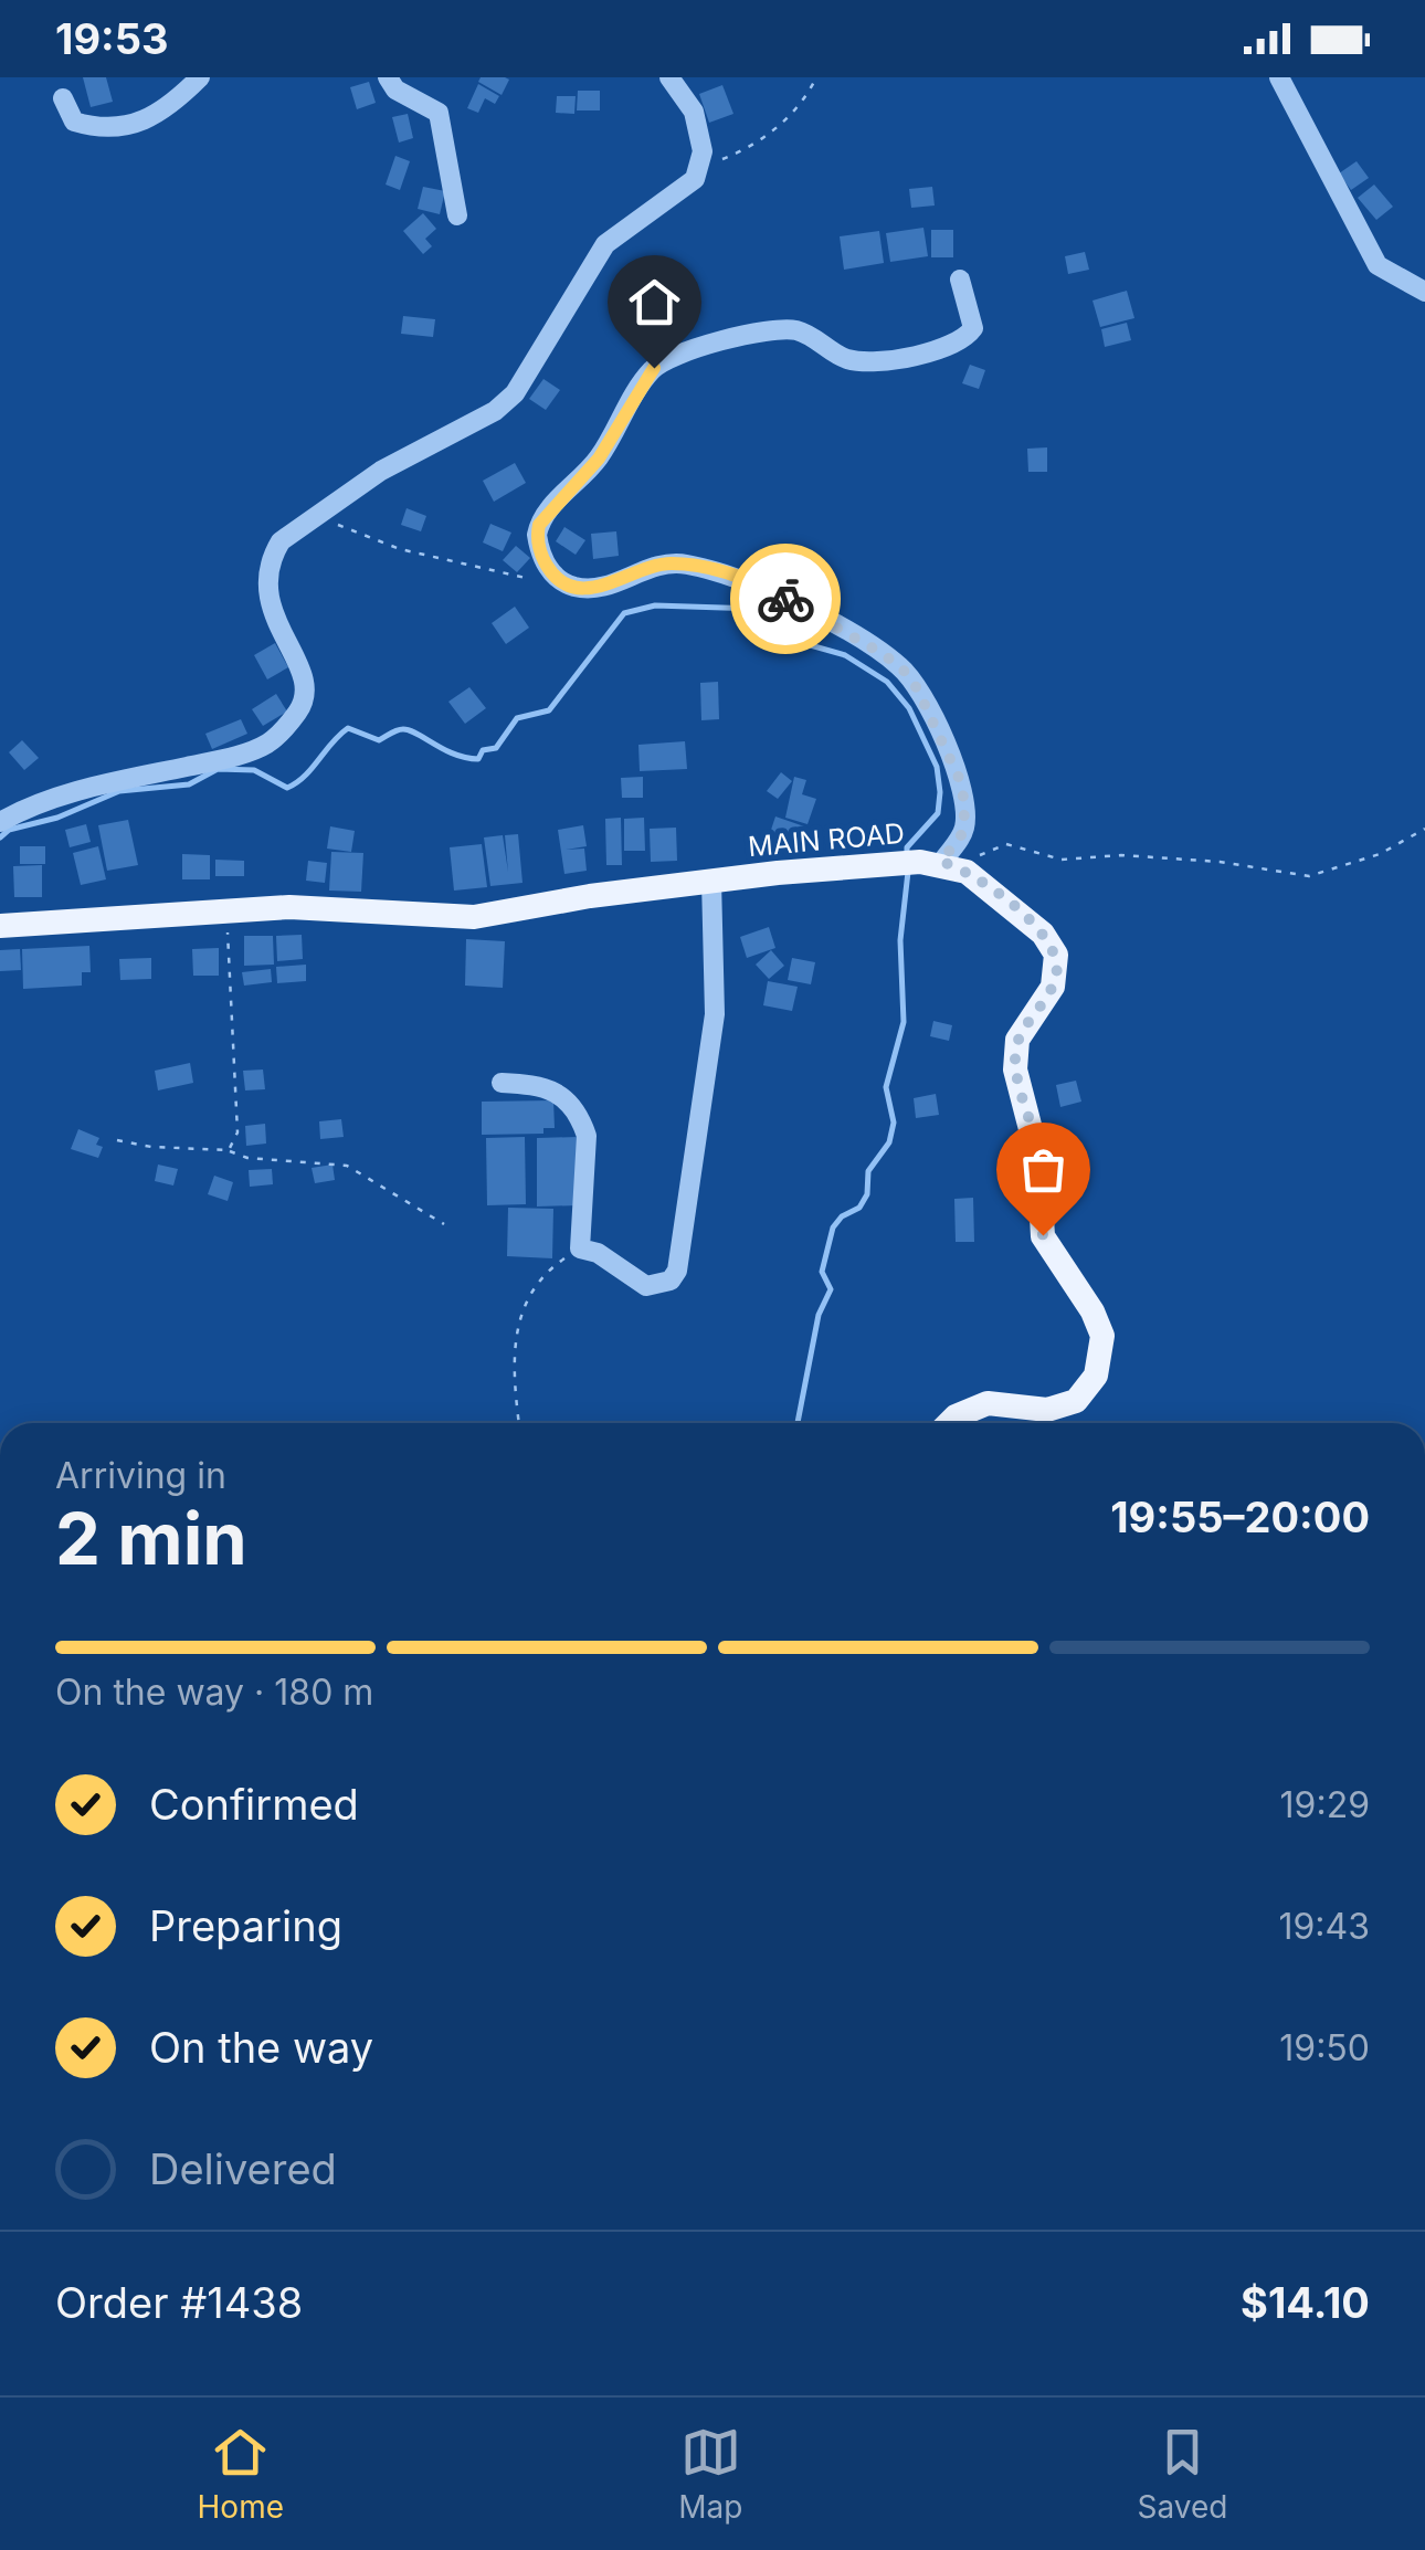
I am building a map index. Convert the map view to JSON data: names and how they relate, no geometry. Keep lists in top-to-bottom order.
{
  "streets": {
    "main road": ["MAIN ROAD"]
  },
  "page": {
    "status": "19:53",
    "heading": ["2 min", "Arriving in", "19:55–20:00"],
    "panel": ["Order #1438", "$14.10"],
    "bar": "On the way · 180 m",
    "list": [
      ["Confirmed", "19:29"],
      ["Preparing", "19:43"],
      ["On the way", "19:50"],
      "Delivered"
    ],
    "tabs": ["Home", "Map", "Saved"]
  }
}
